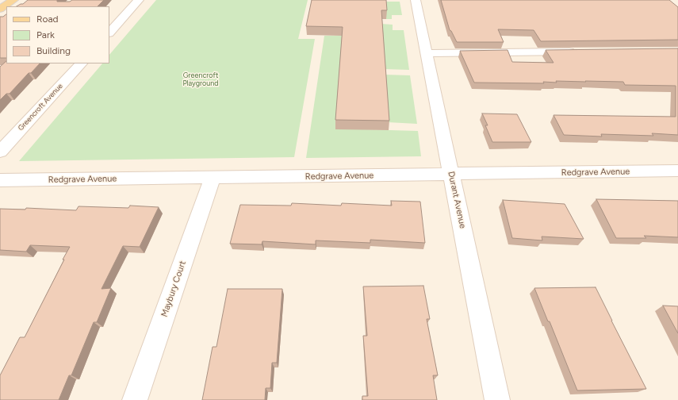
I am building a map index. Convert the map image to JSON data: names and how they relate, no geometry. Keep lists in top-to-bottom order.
{
  "streets": {
    "street": [
      "Greencroft Avenue",
      "Redgrave Avenue",
      "Durant Avenue",
      "Maybury Court"
    ]
  },
  "crossings": [
    ["Redgrave Avenue", "Durant Avenue"],
    ["Redgrave Avenue", "Maybury Court"]
  ],
  "parks": ["Greencroft Playground"],
  "legend": ["Road", "Park", "Building"]
}
